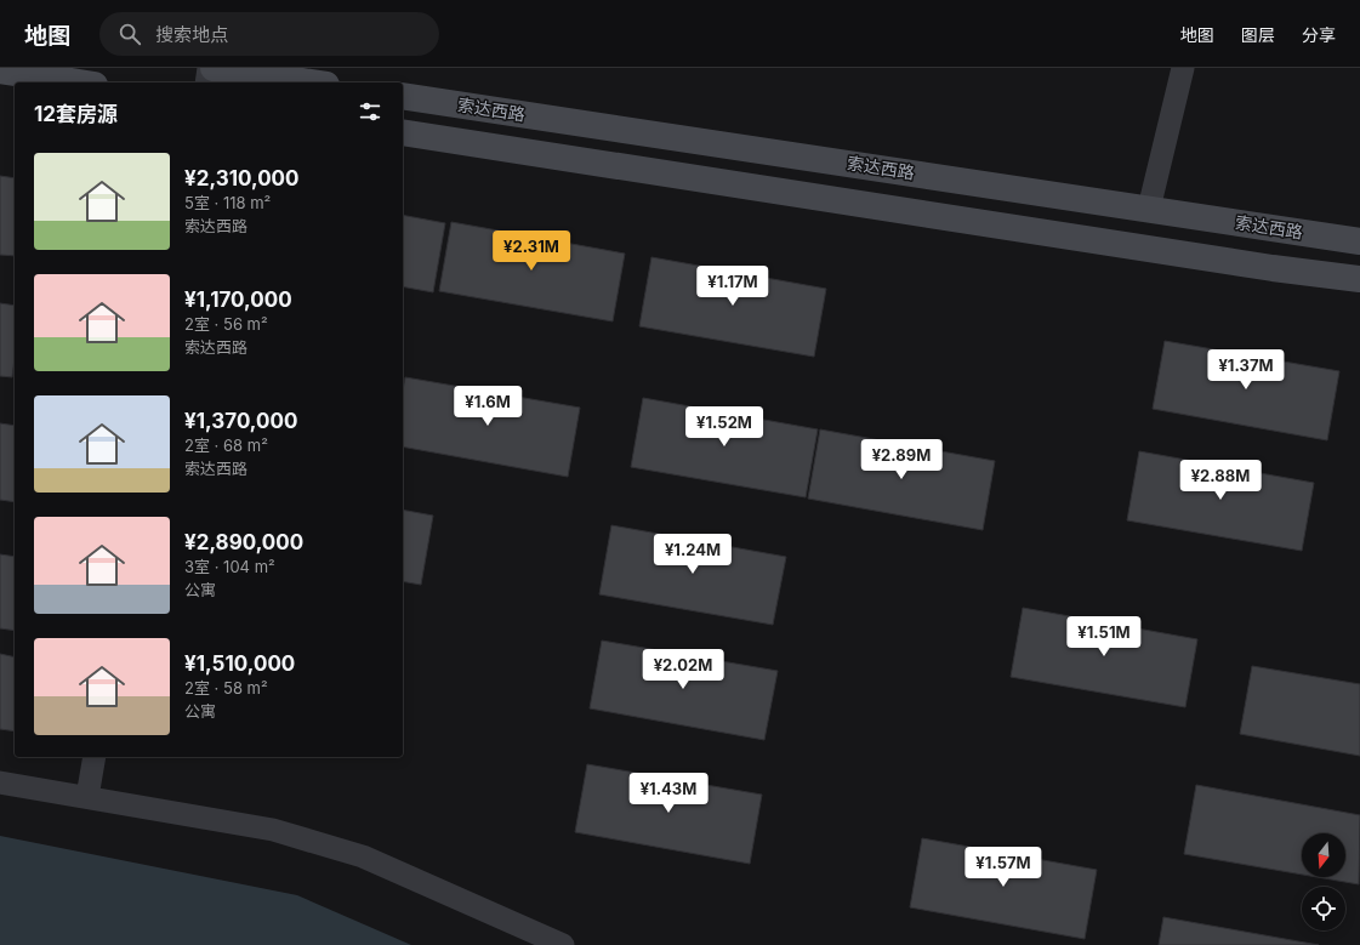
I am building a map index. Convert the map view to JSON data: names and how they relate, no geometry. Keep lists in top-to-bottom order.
{
  "streets": {
    "main road": ["索达西路"]
  },
  "north": "bottom",
  "page": {
    "header": "地图",
    "search": "搜索地点",
    "nav": ["地图", "图层", "分享"],
    "heading": "12套房源",
    "list": [
      {
        "name": "¥2,310,000",
        "note": "5室 · 118 m² · 索达西路"
      },
      {
        "name": "¥1,170,000",
        "note": "2室 · 56 m² · 索达西路"
      },
      {
        "name": "¥1,370,000",
        "note": "2室 · 68 m² · 索达西路"
      },
      {
        "name": "¥2,890,000",
        "note": "3室 · 104 m² · 公寓"
      },
      {
        "name": "¥1,510,000",
        "note": "2室 · 58 m² · 公寓"
      }
    ],
    "price": [
      "¥2.31M",
      "¥1.17M",
      "¥1.37M",
      "¥1.6M",
      "¥1.52M",
      "¥2.89M",
      "¥2.88M",
      "¥1.24M",
      "¥1.51M",
      "¥2.02M",
      "¥1.43M",
      "¥1.57M"
    ]
  }
}
